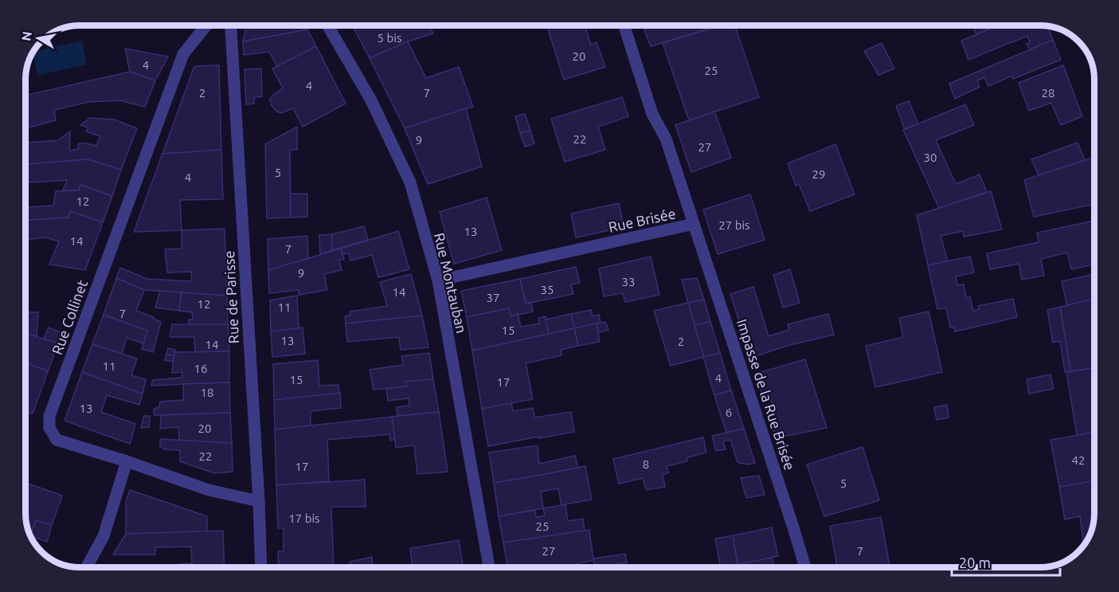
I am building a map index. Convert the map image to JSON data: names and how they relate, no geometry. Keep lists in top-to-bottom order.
{
  "streets": {
    "street": [
      "Rue Brisée",
      "Rue Montauban",
      "Rue de Parisse",
      "Rue Collinet",
      "Impasse de la Rue Brisée"
    ]
  },
  "crossings": [
    ["Rue Brisée", "Rue Montauban"],
    ["Rue Brisée", "Impasse de la Rue Brisée"],
    ["Rue de Parisse", "Rue Collinet"]
  ],
  "house_numbers": [
    "5 bis",
    "20",
    "4",
    "25",
    "4",
    "2",
    "7",
    "28",
    "22",
    "9",
    "27",
    "30",
    "5",
    "29",
    "4",
    "12",
    "27 bis",
    "13",
    "14",
    "7",
    "9",
    "33",
    "35",
    "14",
    "37",
    "12",
    "11",
    "7",
    "15",
    "13",
    "2",
    "14",
    "11",
    "16",
    "4",
    "15",
    "17",
    "18",
    "13",
    "6",
    "20",
    "22",
    "42",
    "8",
    "17",
    "5",
    "17 bis",
    "25",
    "27",
    "7"
  ],
  "scale_bar": "20 m",
  "north": "left"
}
